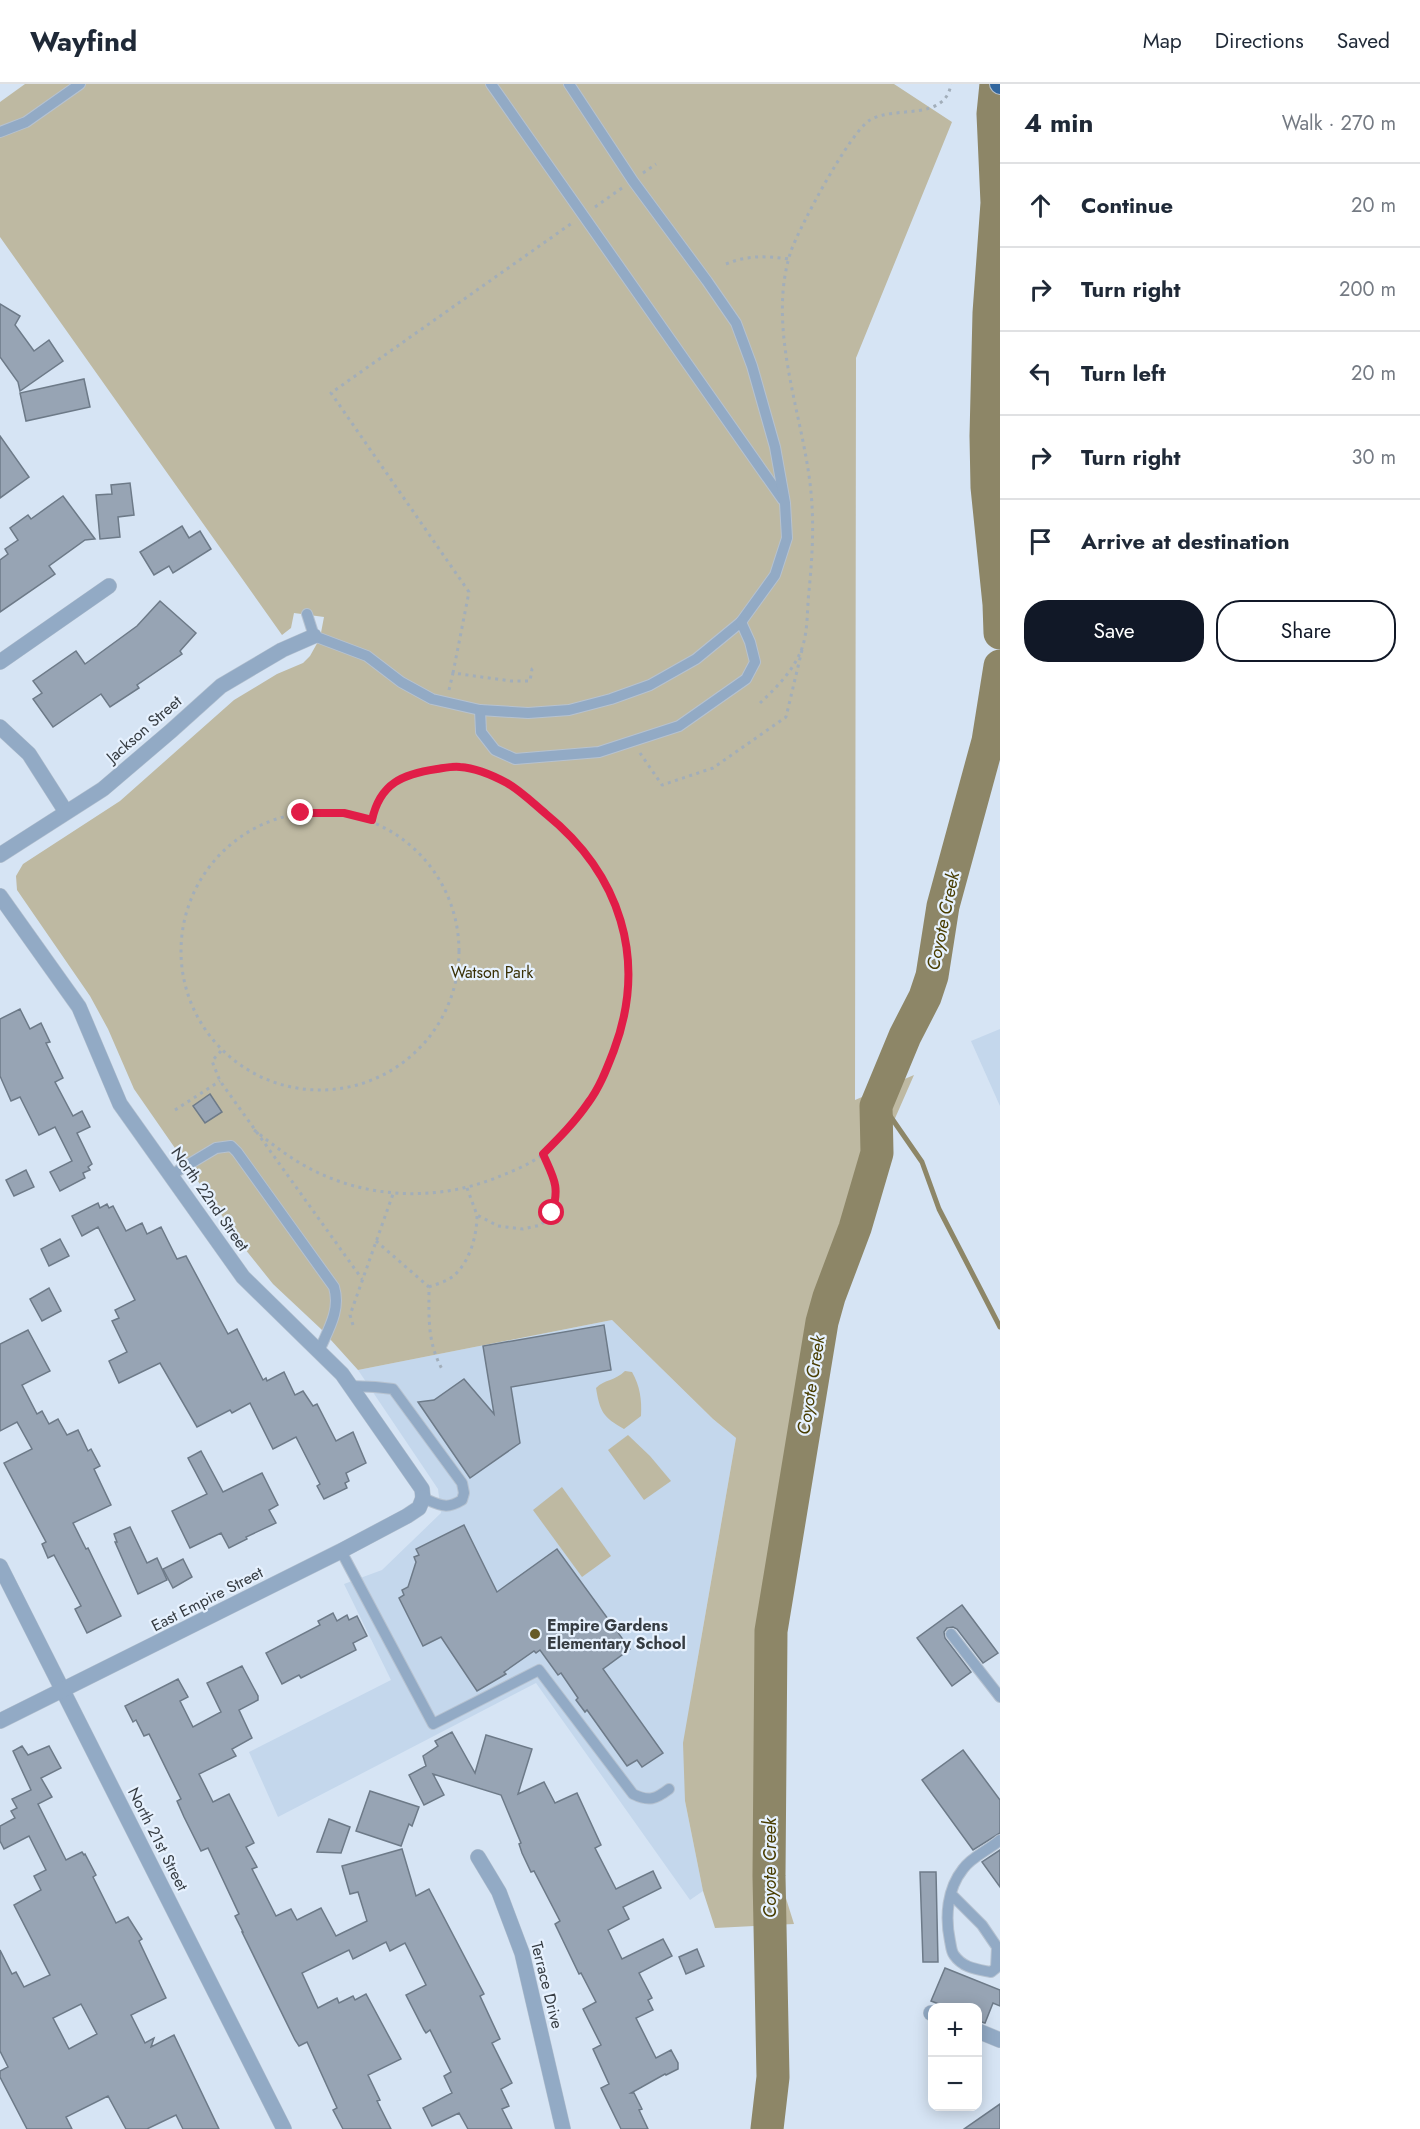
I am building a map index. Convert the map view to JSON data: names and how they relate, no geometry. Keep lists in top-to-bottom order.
{
  "streets": {
    "street": [
      "Jackson Street",
      "North 22nd Street",
      "East Empire Street",
      "North 21st Street",
      "Terrace Drive"
    ]
  },
  "crossings": [
    ["North 22nd Street", "East Empire Street"],
    ["East Empire Street", "North 21st Street"]
  ],
  "water": ["Coyote Creek"],
  "parks": ["Watson Park"],
  "places": ["Empire Gardens Elementary School"],
  "page": {
    "header": "Wayfind",
    "nav": ["Map", "Directions", "Saved"],
    "heading": ["4 min", "Walk · 270 m"],
    "list": [
      ["Continue", "20 m"],
      ["Turn right", "200 m"],
      ["Turn left", "20 m"],
      ["Turn right", "30 m"],
      "Arrive at destination"
    ],
    "buttons": ["Save", "Share"],
    "map_buttons": ["+", "−"]
  }
}
